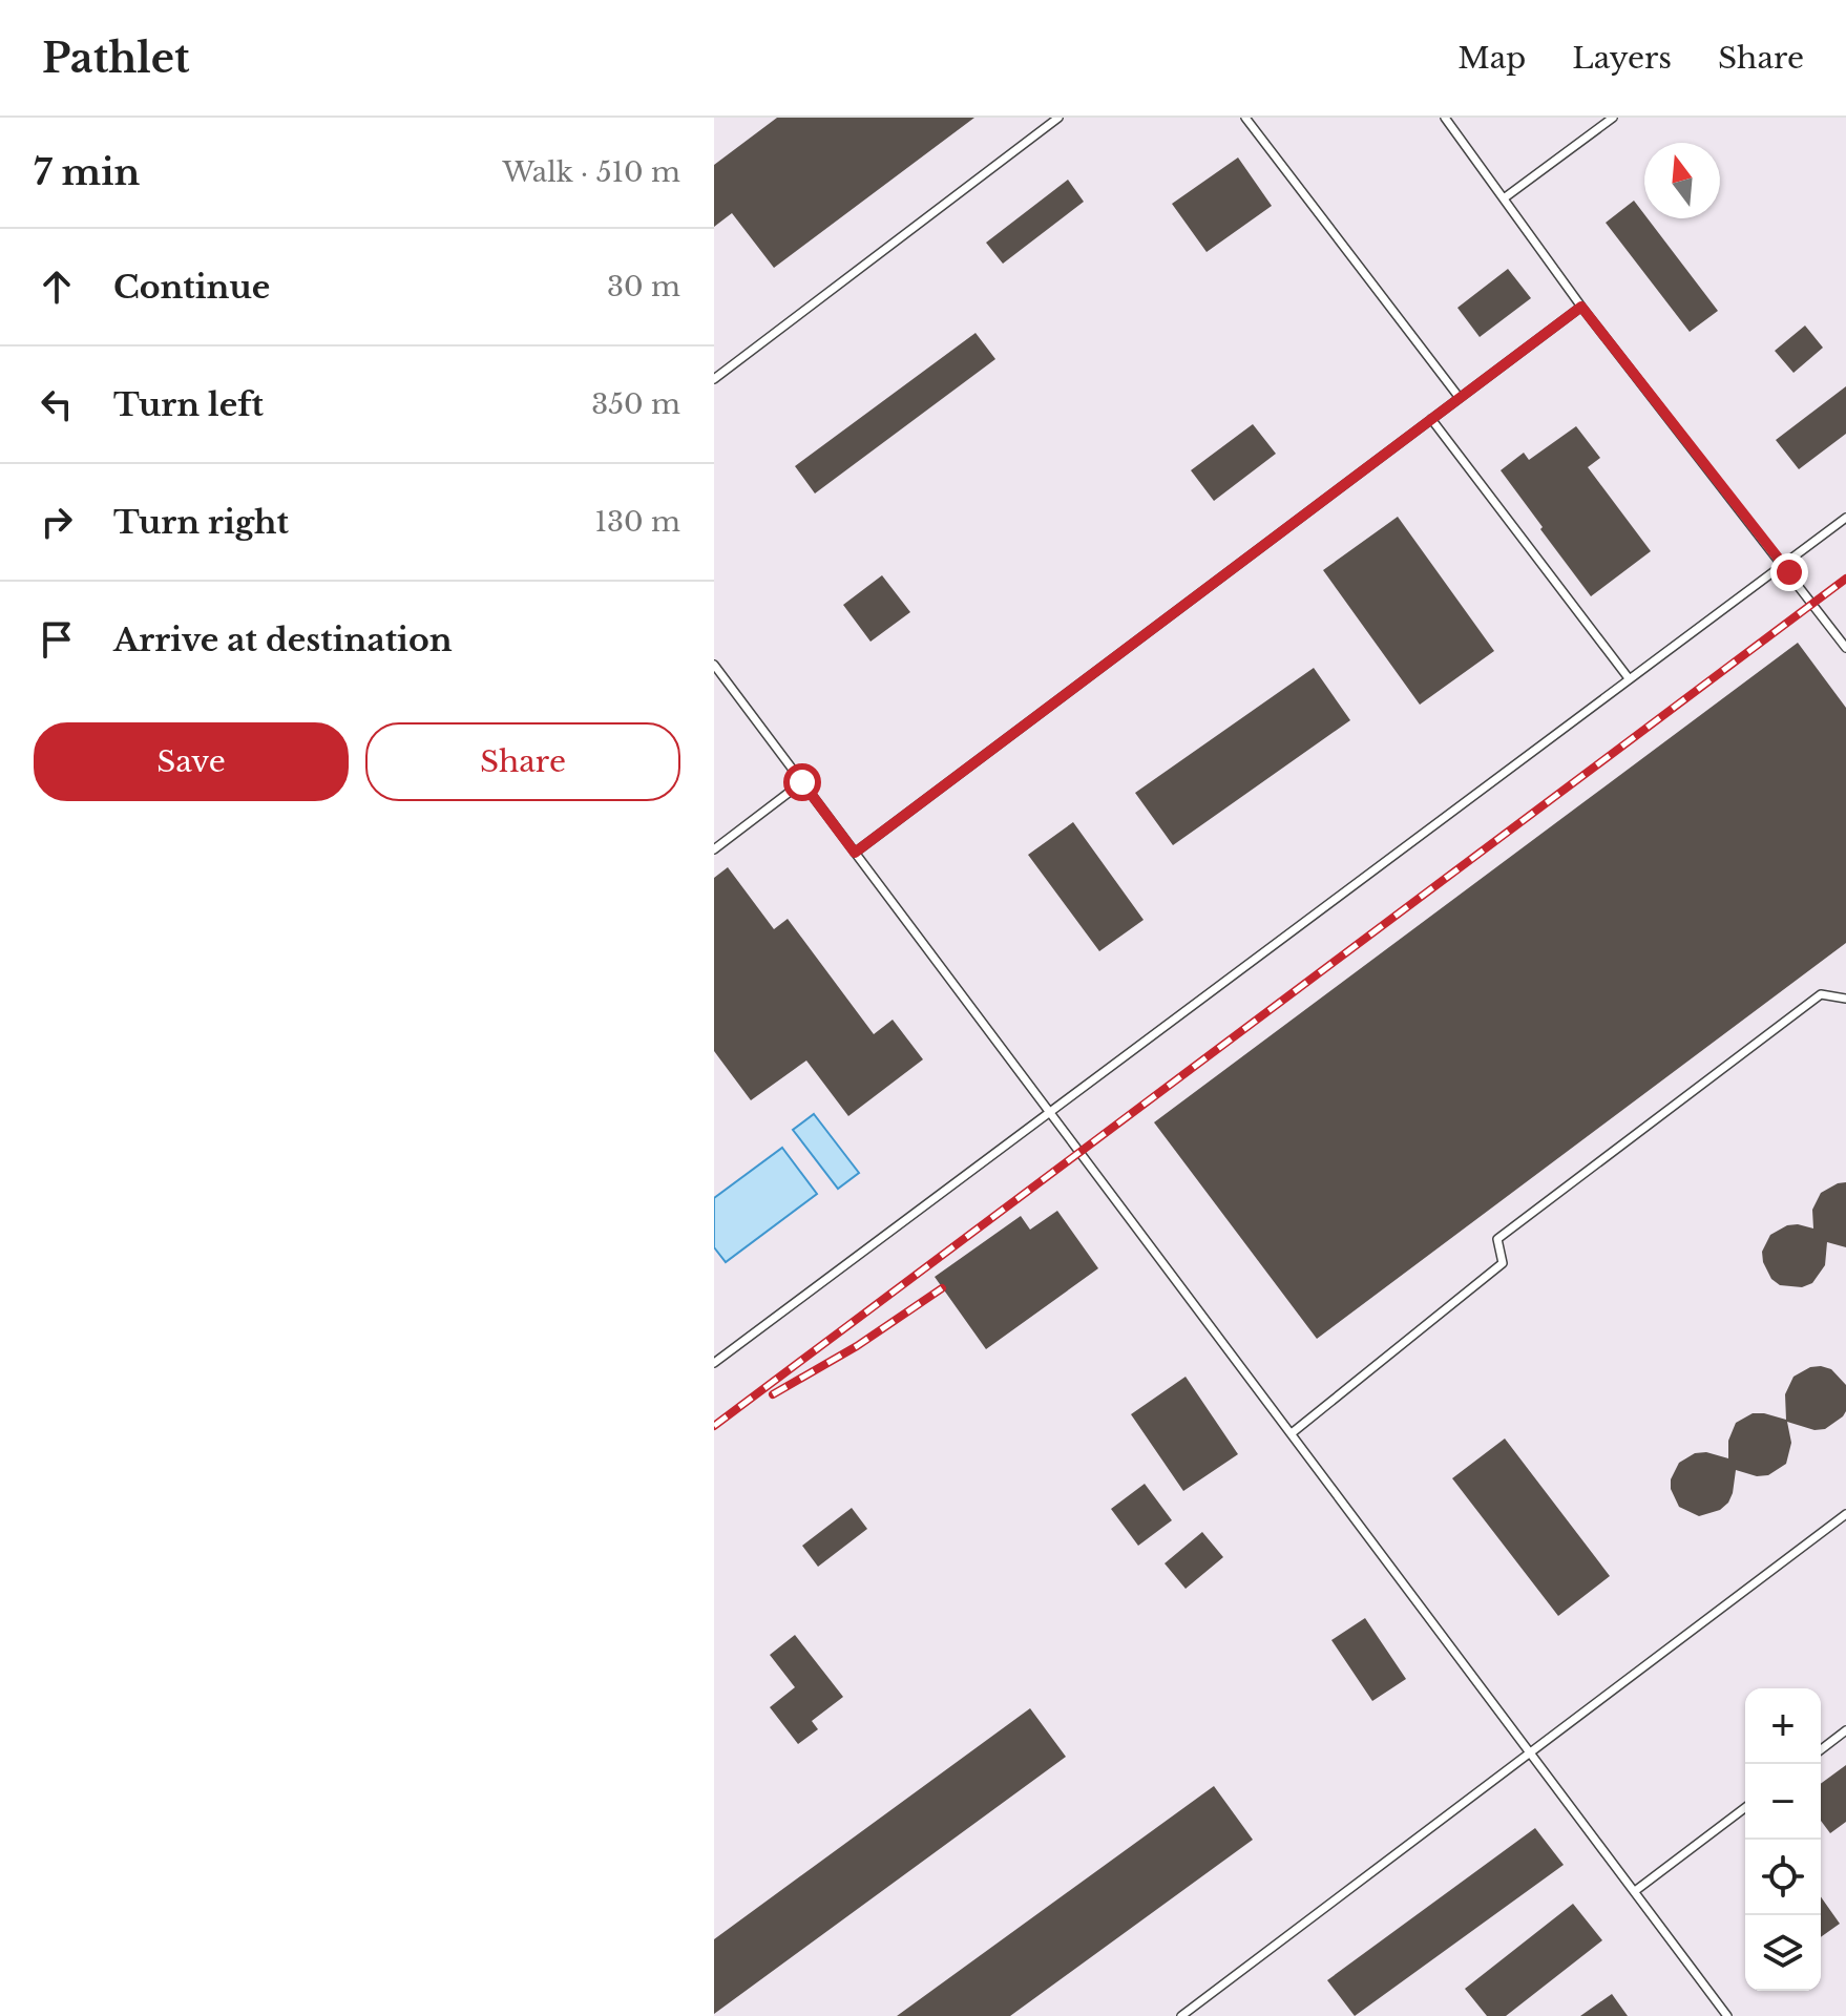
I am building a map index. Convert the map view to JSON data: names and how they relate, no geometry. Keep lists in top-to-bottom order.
{
  "north": "top",
  "page": {
    "header": "Pathlet",
    "nav": ["Map", "Layers", "Share"],
    "heading": ["7 min", "Walk · 510 m"],
    "list": [
      ["Continue", "30 m"],
      ["Turn left", "350 m"],
      ["Turn right", "130 m"],
      "Arrive at destination"
    ],
    "buttons": ["Save", "Share"],
    "map_buttons": ["+", "−"]
  }
}
